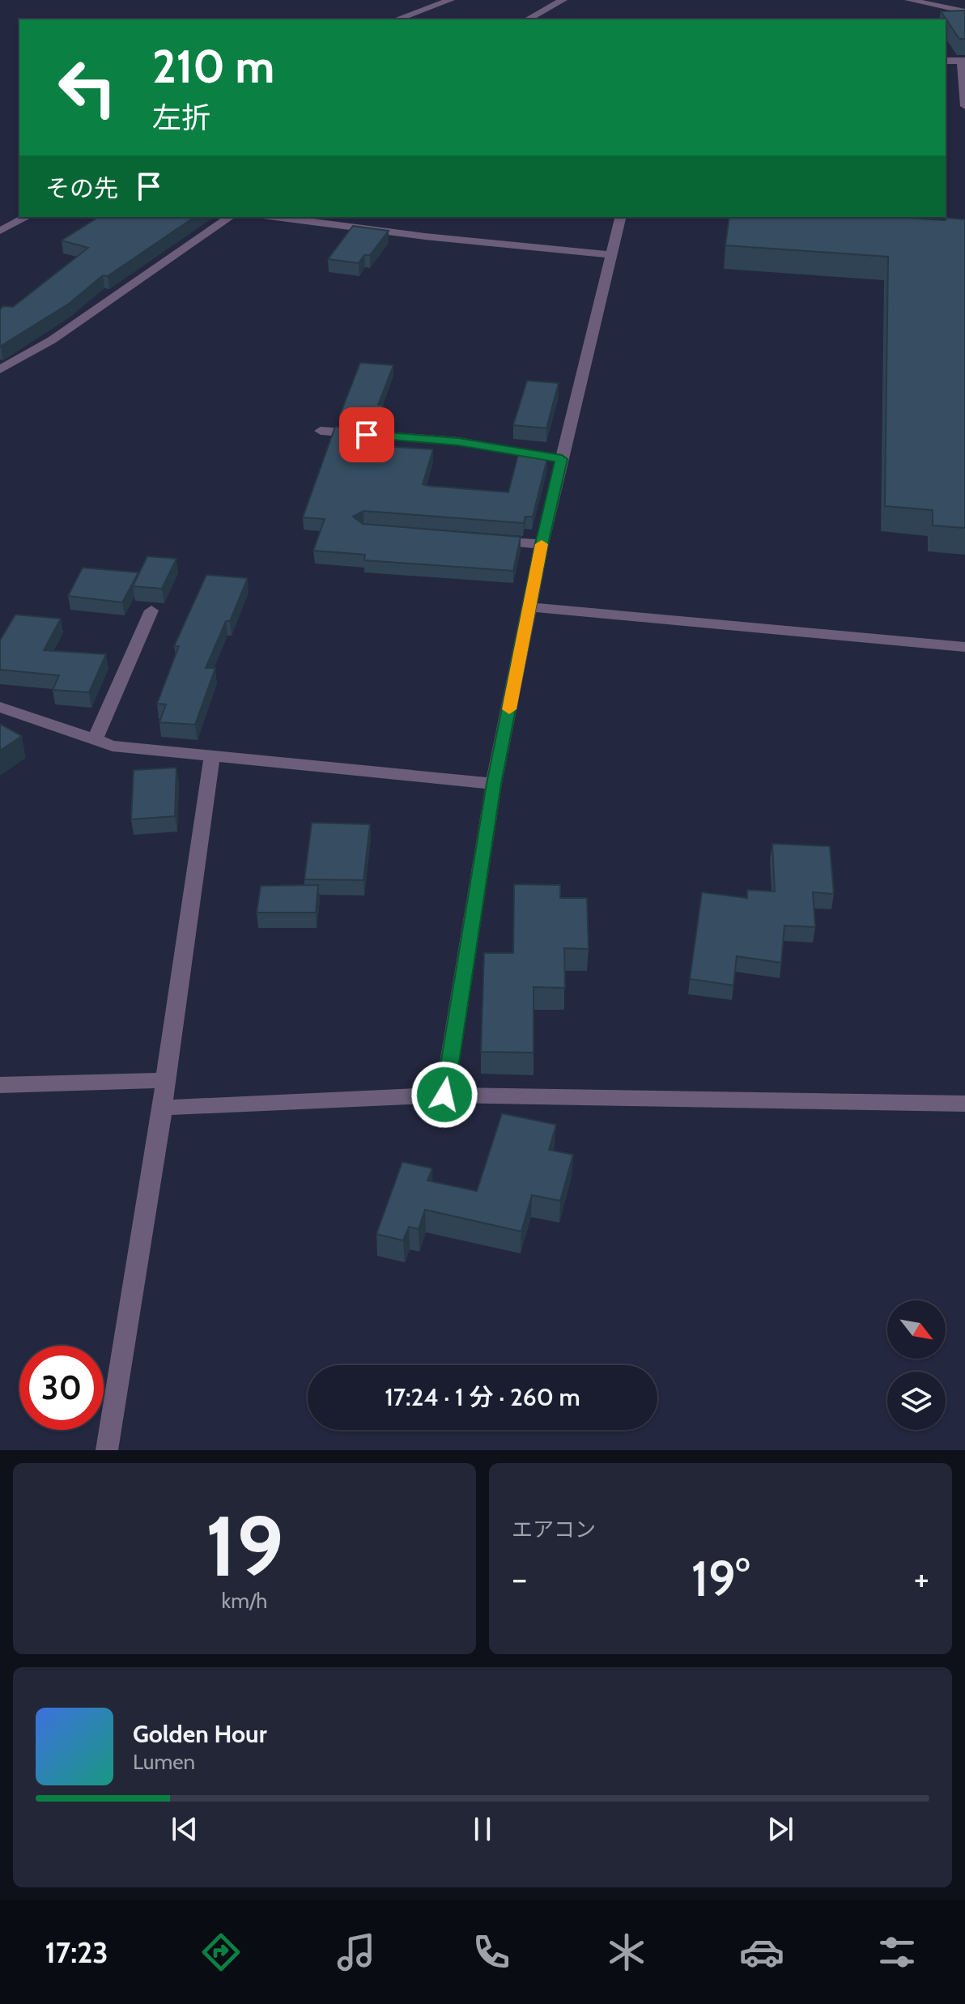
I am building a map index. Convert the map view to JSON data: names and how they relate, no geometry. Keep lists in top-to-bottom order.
{
  "north": "bottom right",
  "page": {
    "turn": ["210 m", "左折"],
    "then": "その先",
    "limit": "30",
    "trip": "17:24 · 1 分 · 260 m",
    "tile": [
      ["19", "km/h"],
      "エアコン"
    ],
    "heat": ["−", "19°", "+"],
    "song": ["Golden Hour", "Lumen"],
    "tabs": "17:23"
  }
}
